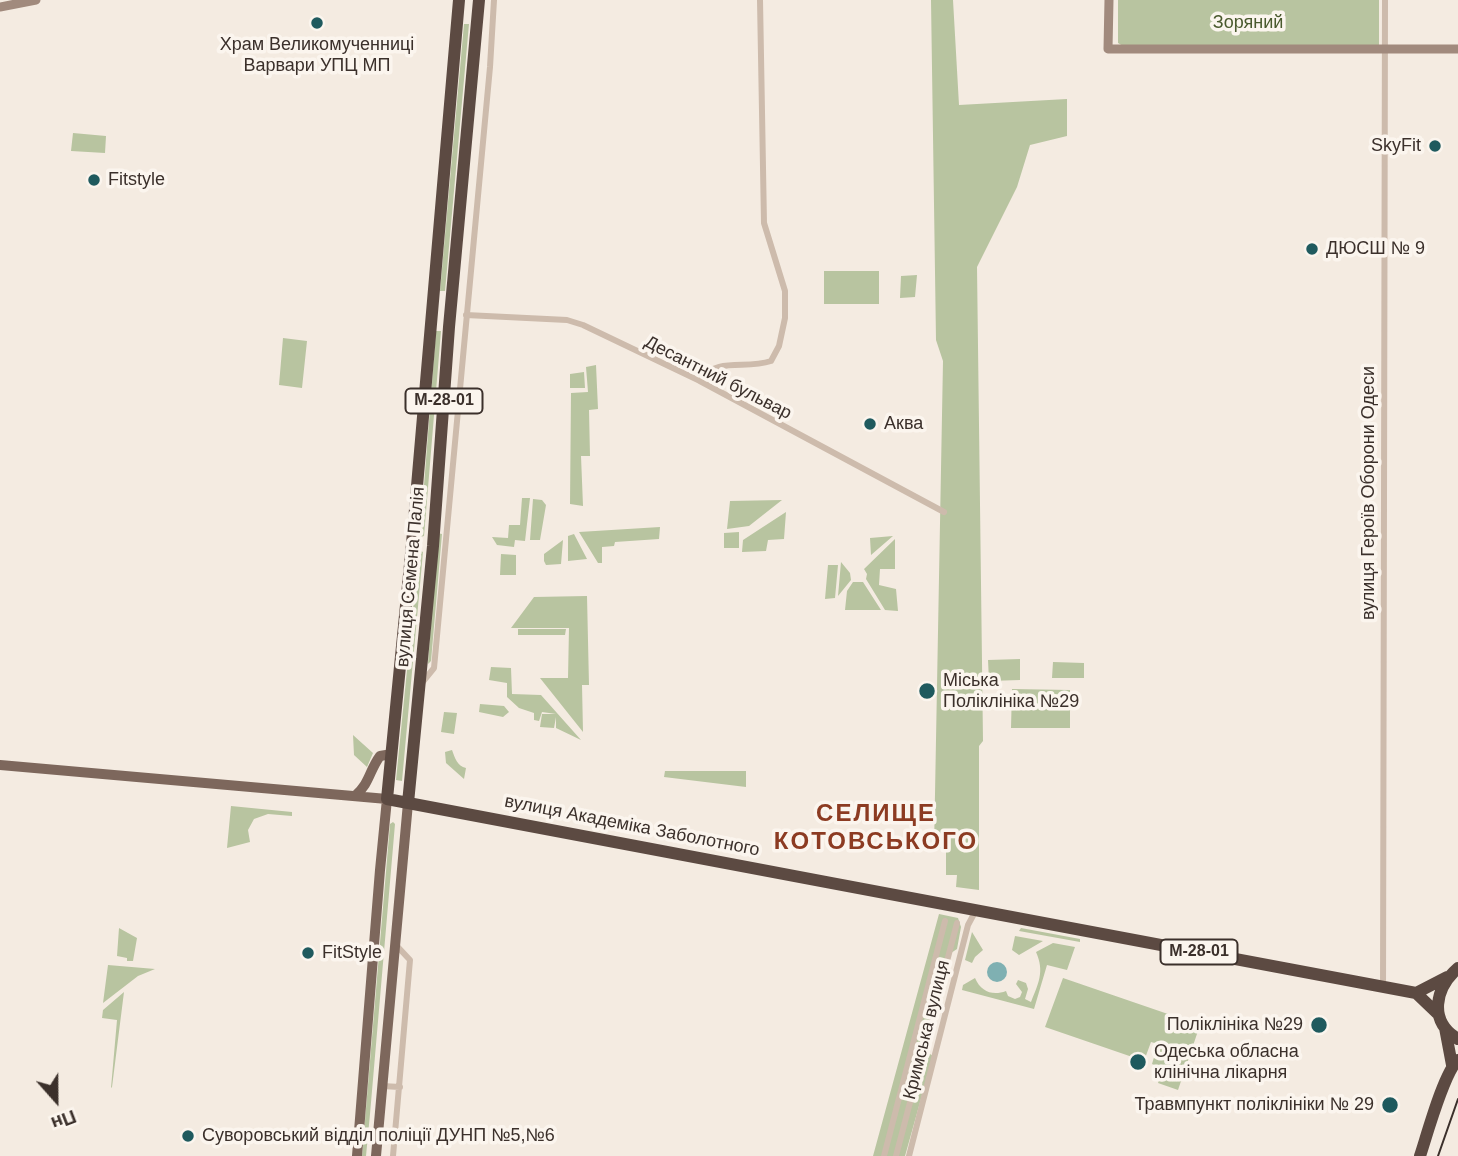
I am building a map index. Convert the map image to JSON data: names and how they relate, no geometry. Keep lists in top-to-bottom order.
{
  "streets": {
    "highway": ["М-28-01", "вулиця Семена Палія", "вулиця Академіка Заболотного"],
    "street": ["Десантний бульвар", "вулиця Героїв Оборони Одеси", "Кримська вулиця"]
  },
  "crossings": [
    ["вулиця Героїв Оборони Одеси", "вулиця Академіка Заболотного"],
    ["вулиця Семена Палія", "вулиця Академіка Заболотного"],
    ["вулиця Академіка Заболотного", "Кримська вулиця"]
  ],
  "districts": ["СЕЛИЩЕ КОТОВСЬКОГО"],
  "parks": ["Зоряний"],
  "places": [
    "Храм Великомученниці Варвари УПЦ МП",
    "SkyFit",
    "Fitstyle",
    "ДЮСШ № 9",
    "Аква",
    "Міська Поліклініка №29",
    "FitStyle",
    "Поліклініка №29",
    "Одеська обласна клінічна лікарня",
    "Травмпункт поліклініки № 29",
    "Суворовський відділ поліції ДУНП №5,№6"
  ],
  "north": "bottom"
}
